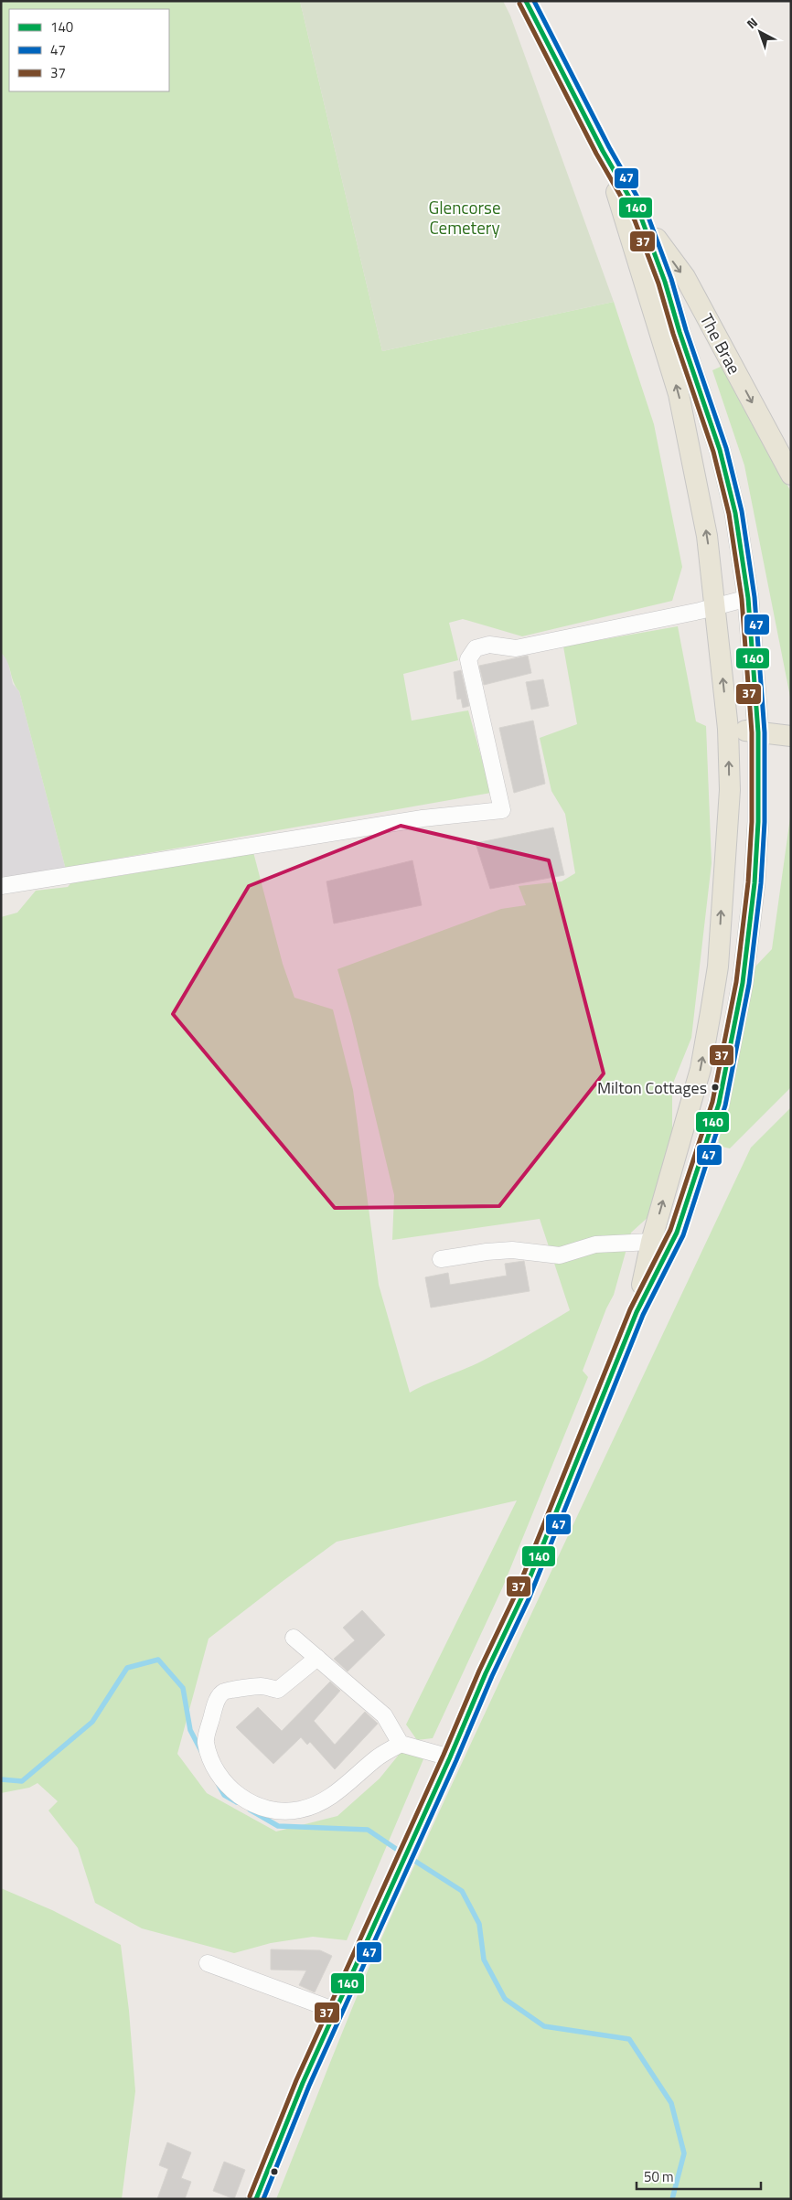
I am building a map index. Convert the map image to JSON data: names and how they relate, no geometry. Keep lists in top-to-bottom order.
{
  "streets": {
    "main road": ["The Brae"]
  },
  "parks": ["Glencorse Cemetery"],
  "places": ["Milton Cottages"],
  "lines": ["transit line 140", "transit line 47", "transit line 37"],
  "legend": ["140", "47", "37"],
  "scale_bar": "50 m",
  "north": "top left"
}
